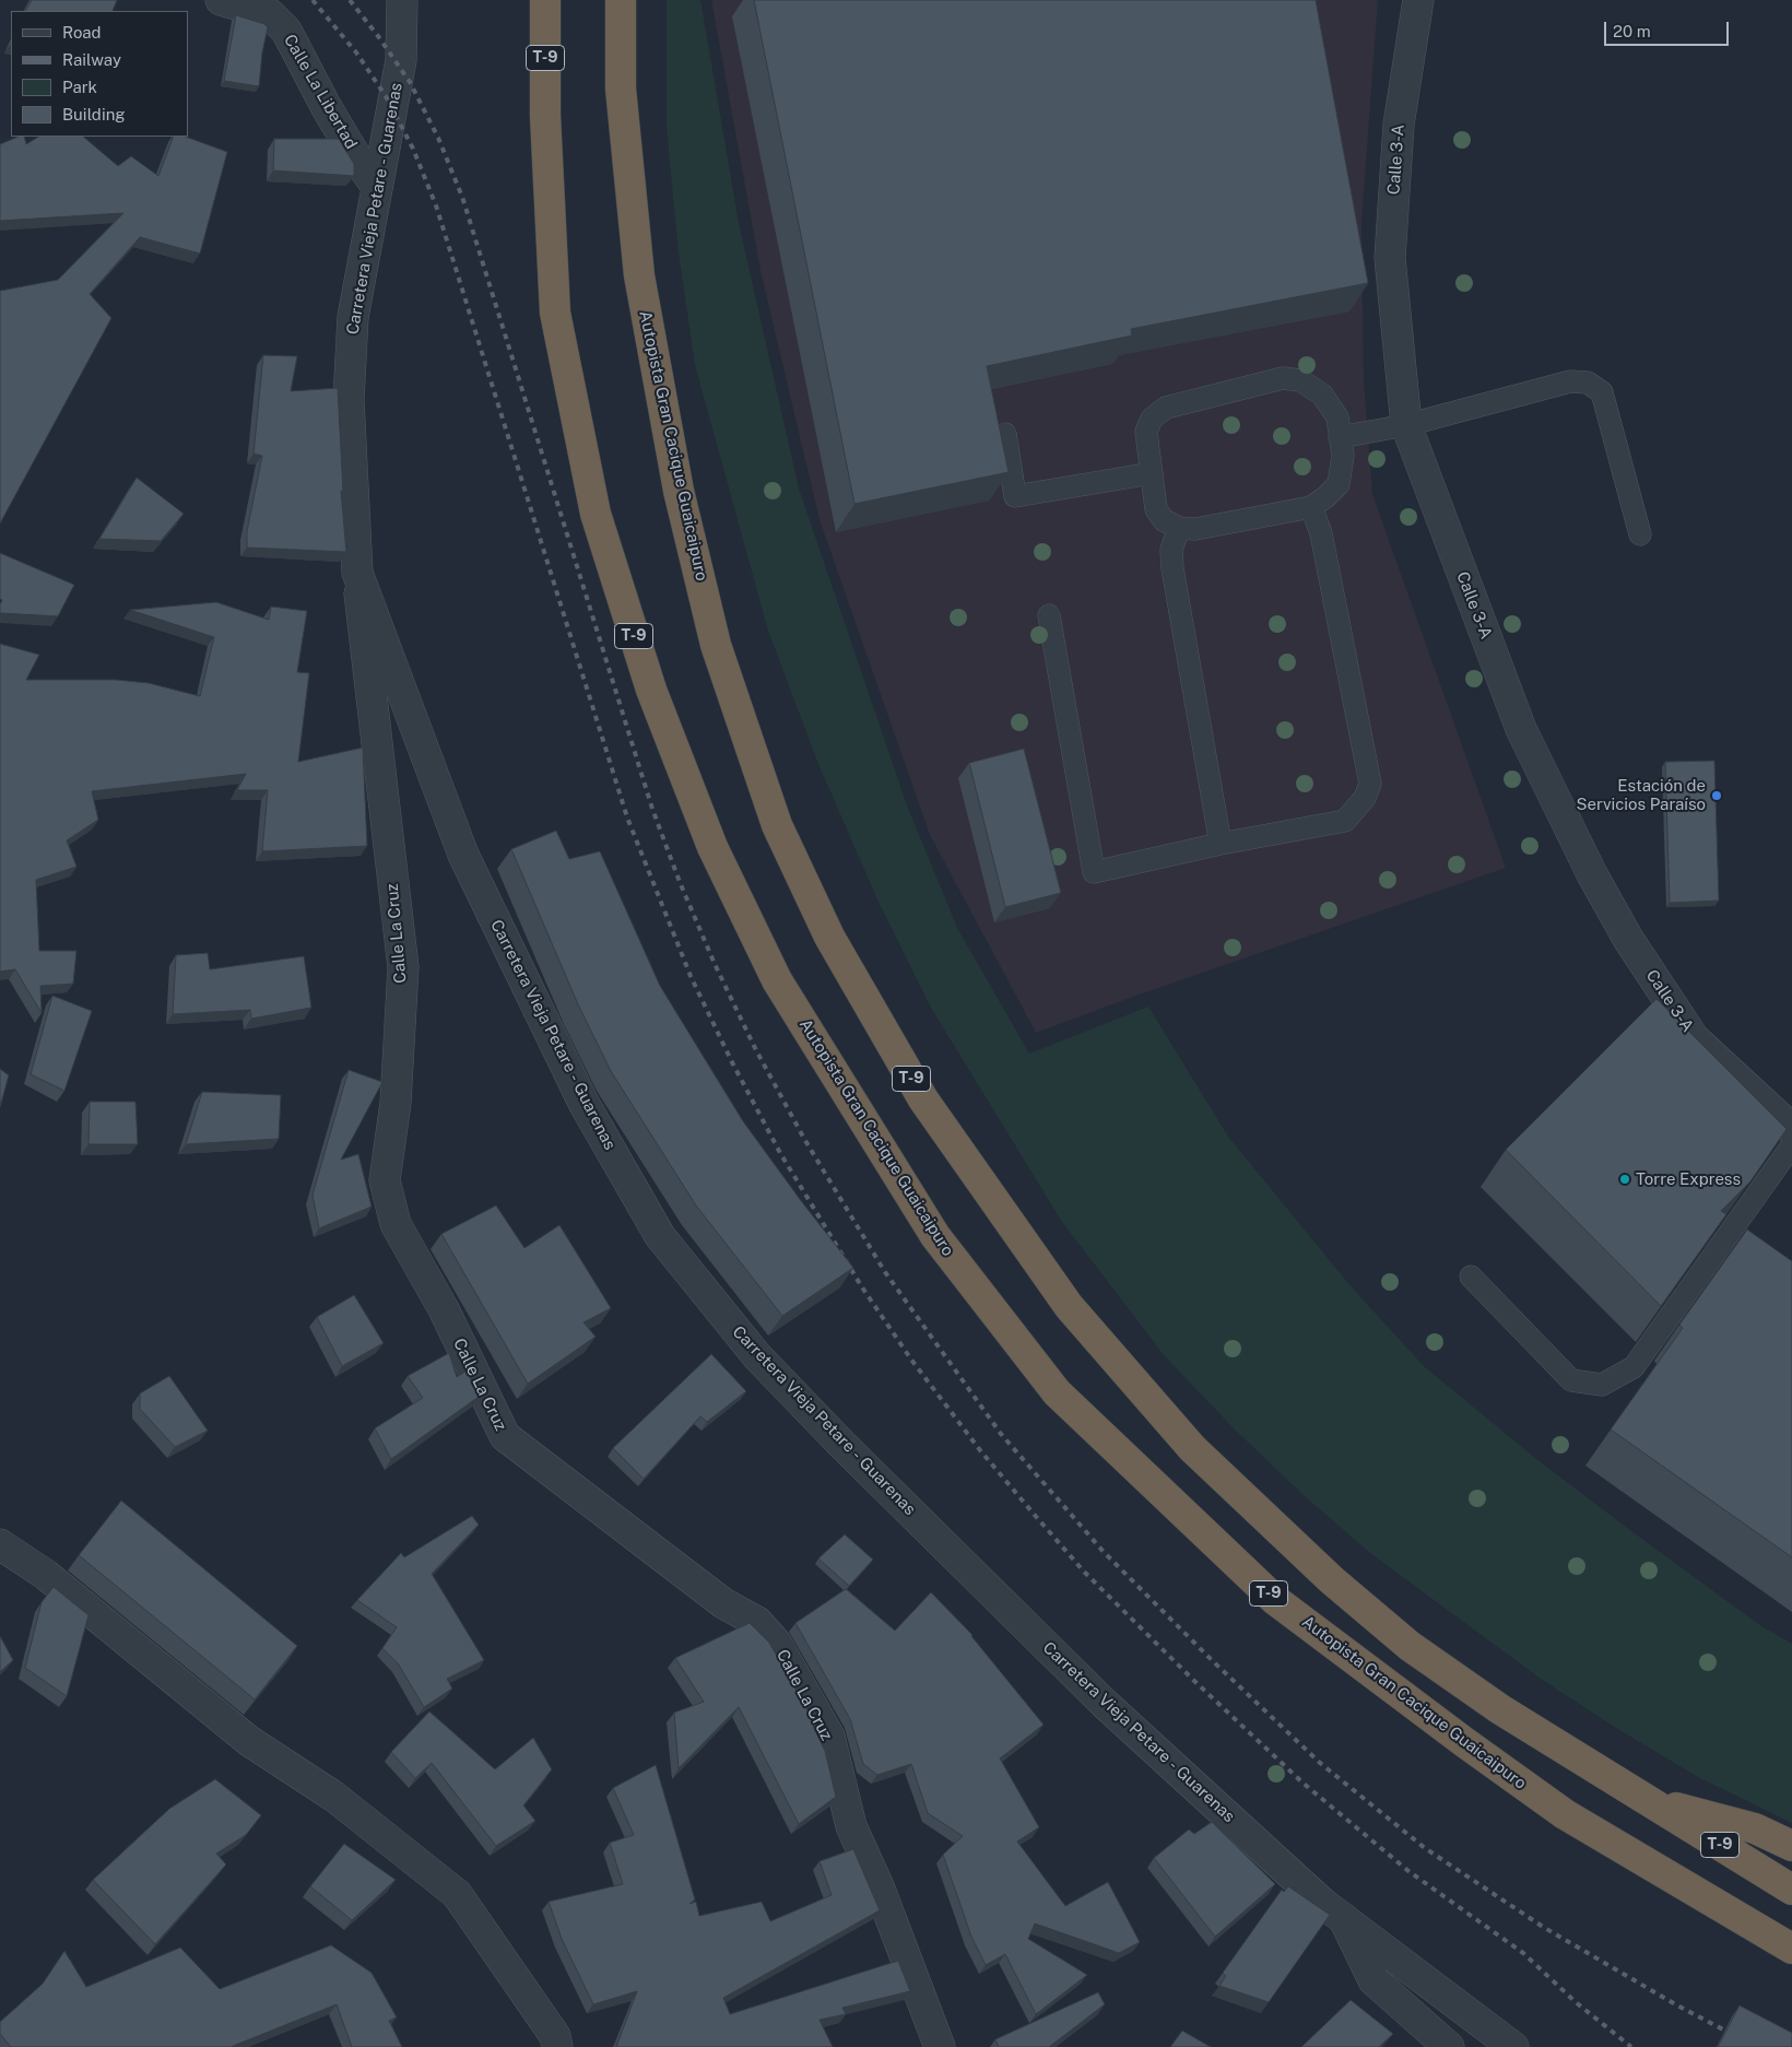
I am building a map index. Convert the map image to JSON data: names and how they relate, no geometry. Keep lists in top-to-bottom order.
{
  "streets": {
    "highway": ["T-9", "Autopista Gran Cacique Guaicaipuro"],
    "street": [
      "Calle La Libertad",
      "Calle 3-A",
      "Carretera Vieja Petare - Guarenas",
      "Calle La Cruz"
    ]
  },
  "crossings": [
    ["Calle La Libertad", "Carretera Vieja Petare - Guarenas"],
    ["Carretera Vieja Petare - Guarenas", "Calle La Cruz"]
  ],
  "places": ["Estación de Servicios Paraíso", "Torre Express"],
  "legend": [
    "Road",
    "Railway",
    "Park",
    "Building"
  ],
  "scale_bar": "20 m"
}
